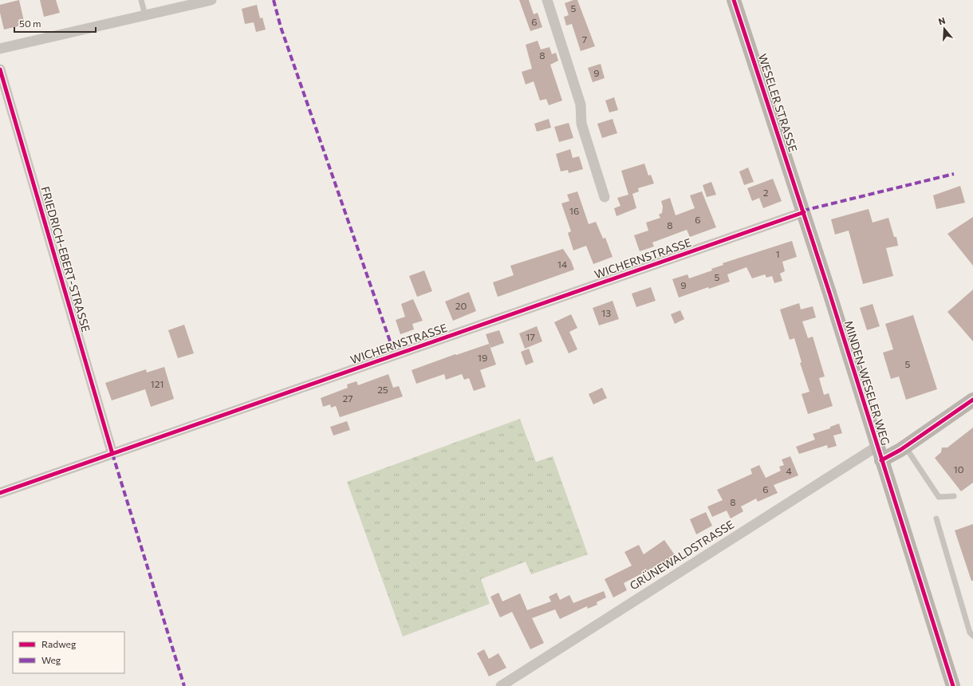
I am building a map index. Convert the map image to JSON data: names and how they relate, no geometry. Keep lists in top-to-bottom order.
{
  "streets": {
    "street": [
      "WESELER STRASSE",
      "WICHERNSTRASSE",
      "FRIEDRICH-EBERT-STRASSE",
      "MINDEN-WESELER WEG",
      "GRÜNEWALDSTRASSE"
    ]
  },
  "crossings": [
    ["WESELER STRASSE", "WICHERNSTRASSE"],
    ["WESELER STRASSE", "MINDEN-WESELER WEG"],
    ["WICHERNSTRASSE", "FRIEDRICH-EBERT-STRASSE"],
    ["WICHERNSTRASSE", "MINDEN-WESELER WEG"],
    ["MINDEN-WESELER WEG", "GRÜNEWALDSTRASSE"]
  ],
  "house_numbers": [
    "5",
    "6",
    "7",
    "8",
    "9",
    "2",
    "16",
    "6",
    "8",
    "1",
    "14",
    "5",
    "9",
    "20",
    "13",
    "17",
    "19",
    "5",
    "121",
    "25",
    "27",
    "10",
    "4",
    "6",
    "8"
  ],
  "legend": ["Radweg", "Weg"],
  "scale_bar": "50 m",
  "north": "top"
}
